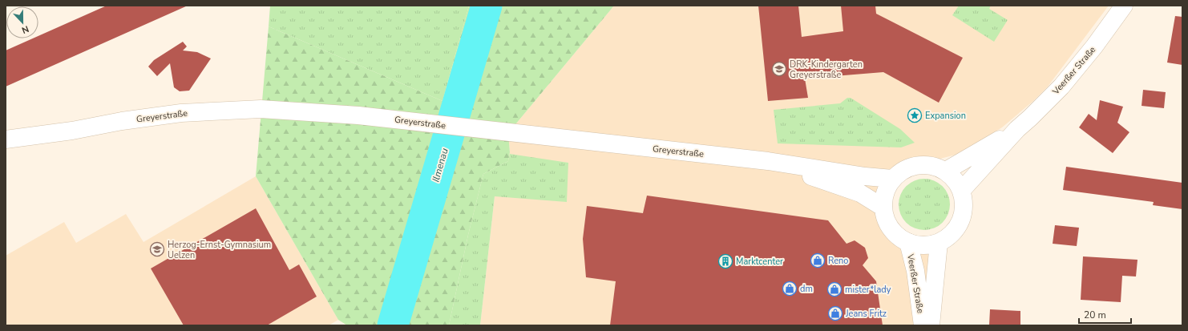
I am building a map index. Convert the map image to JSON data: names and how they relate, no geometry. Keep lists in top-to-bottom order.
{
  "streets": {
    "main road": ["Veerßer Straße", "Greyerstraße"]
  },
  "crossings": [
    ["Veerßer Straße", "Greyerstraße"]
  ],
  "water": ["Ilmenau"],
  "places": {
    "school or university": ["DRK-Kindergarten Greyerstraße", "Herzog-Ernst-Gymnasium Uelzen"],
    "place": ["Expansion"],
    "shop": [
      "Reno",
      "dm",
      "mister*lady",
      "Jeans Fritz"
    ],
    "building": ["Marktcenter"]
  },
  "scale_bar": "20 m",
  "north": "bottom"
}
